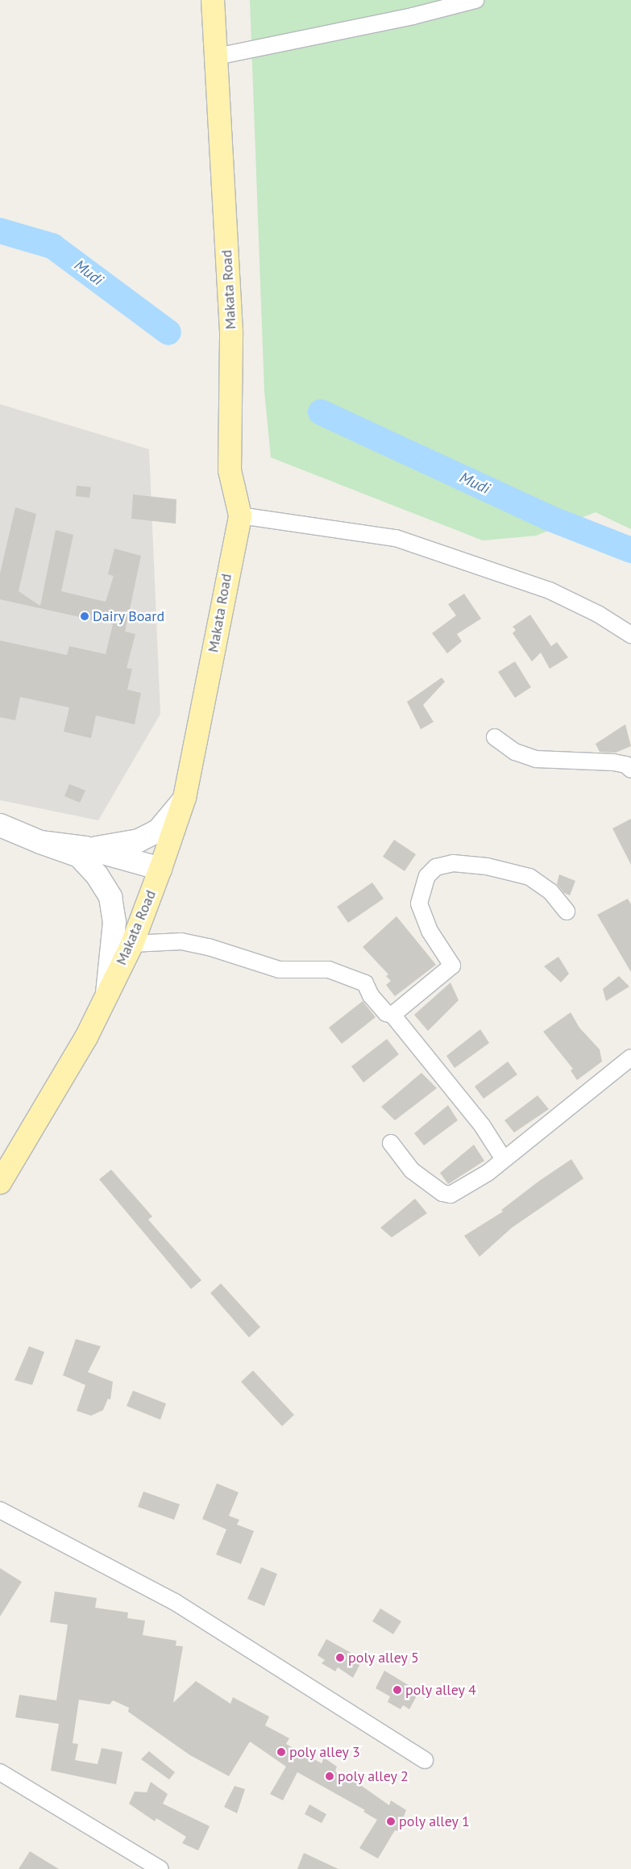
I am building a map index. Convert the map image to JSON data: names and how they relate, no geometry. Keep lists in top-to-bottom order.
{
  "streets": {
    "main road": ["Makata Road"]
  },
  "water": ["Mudi"],
  "places": [
    "Dairy Board",
    "poly alley 5",
    "poly alley 4",
    "poly alley 3",
    "poly alley 2",
    "poly alley 1"
  ]
}
